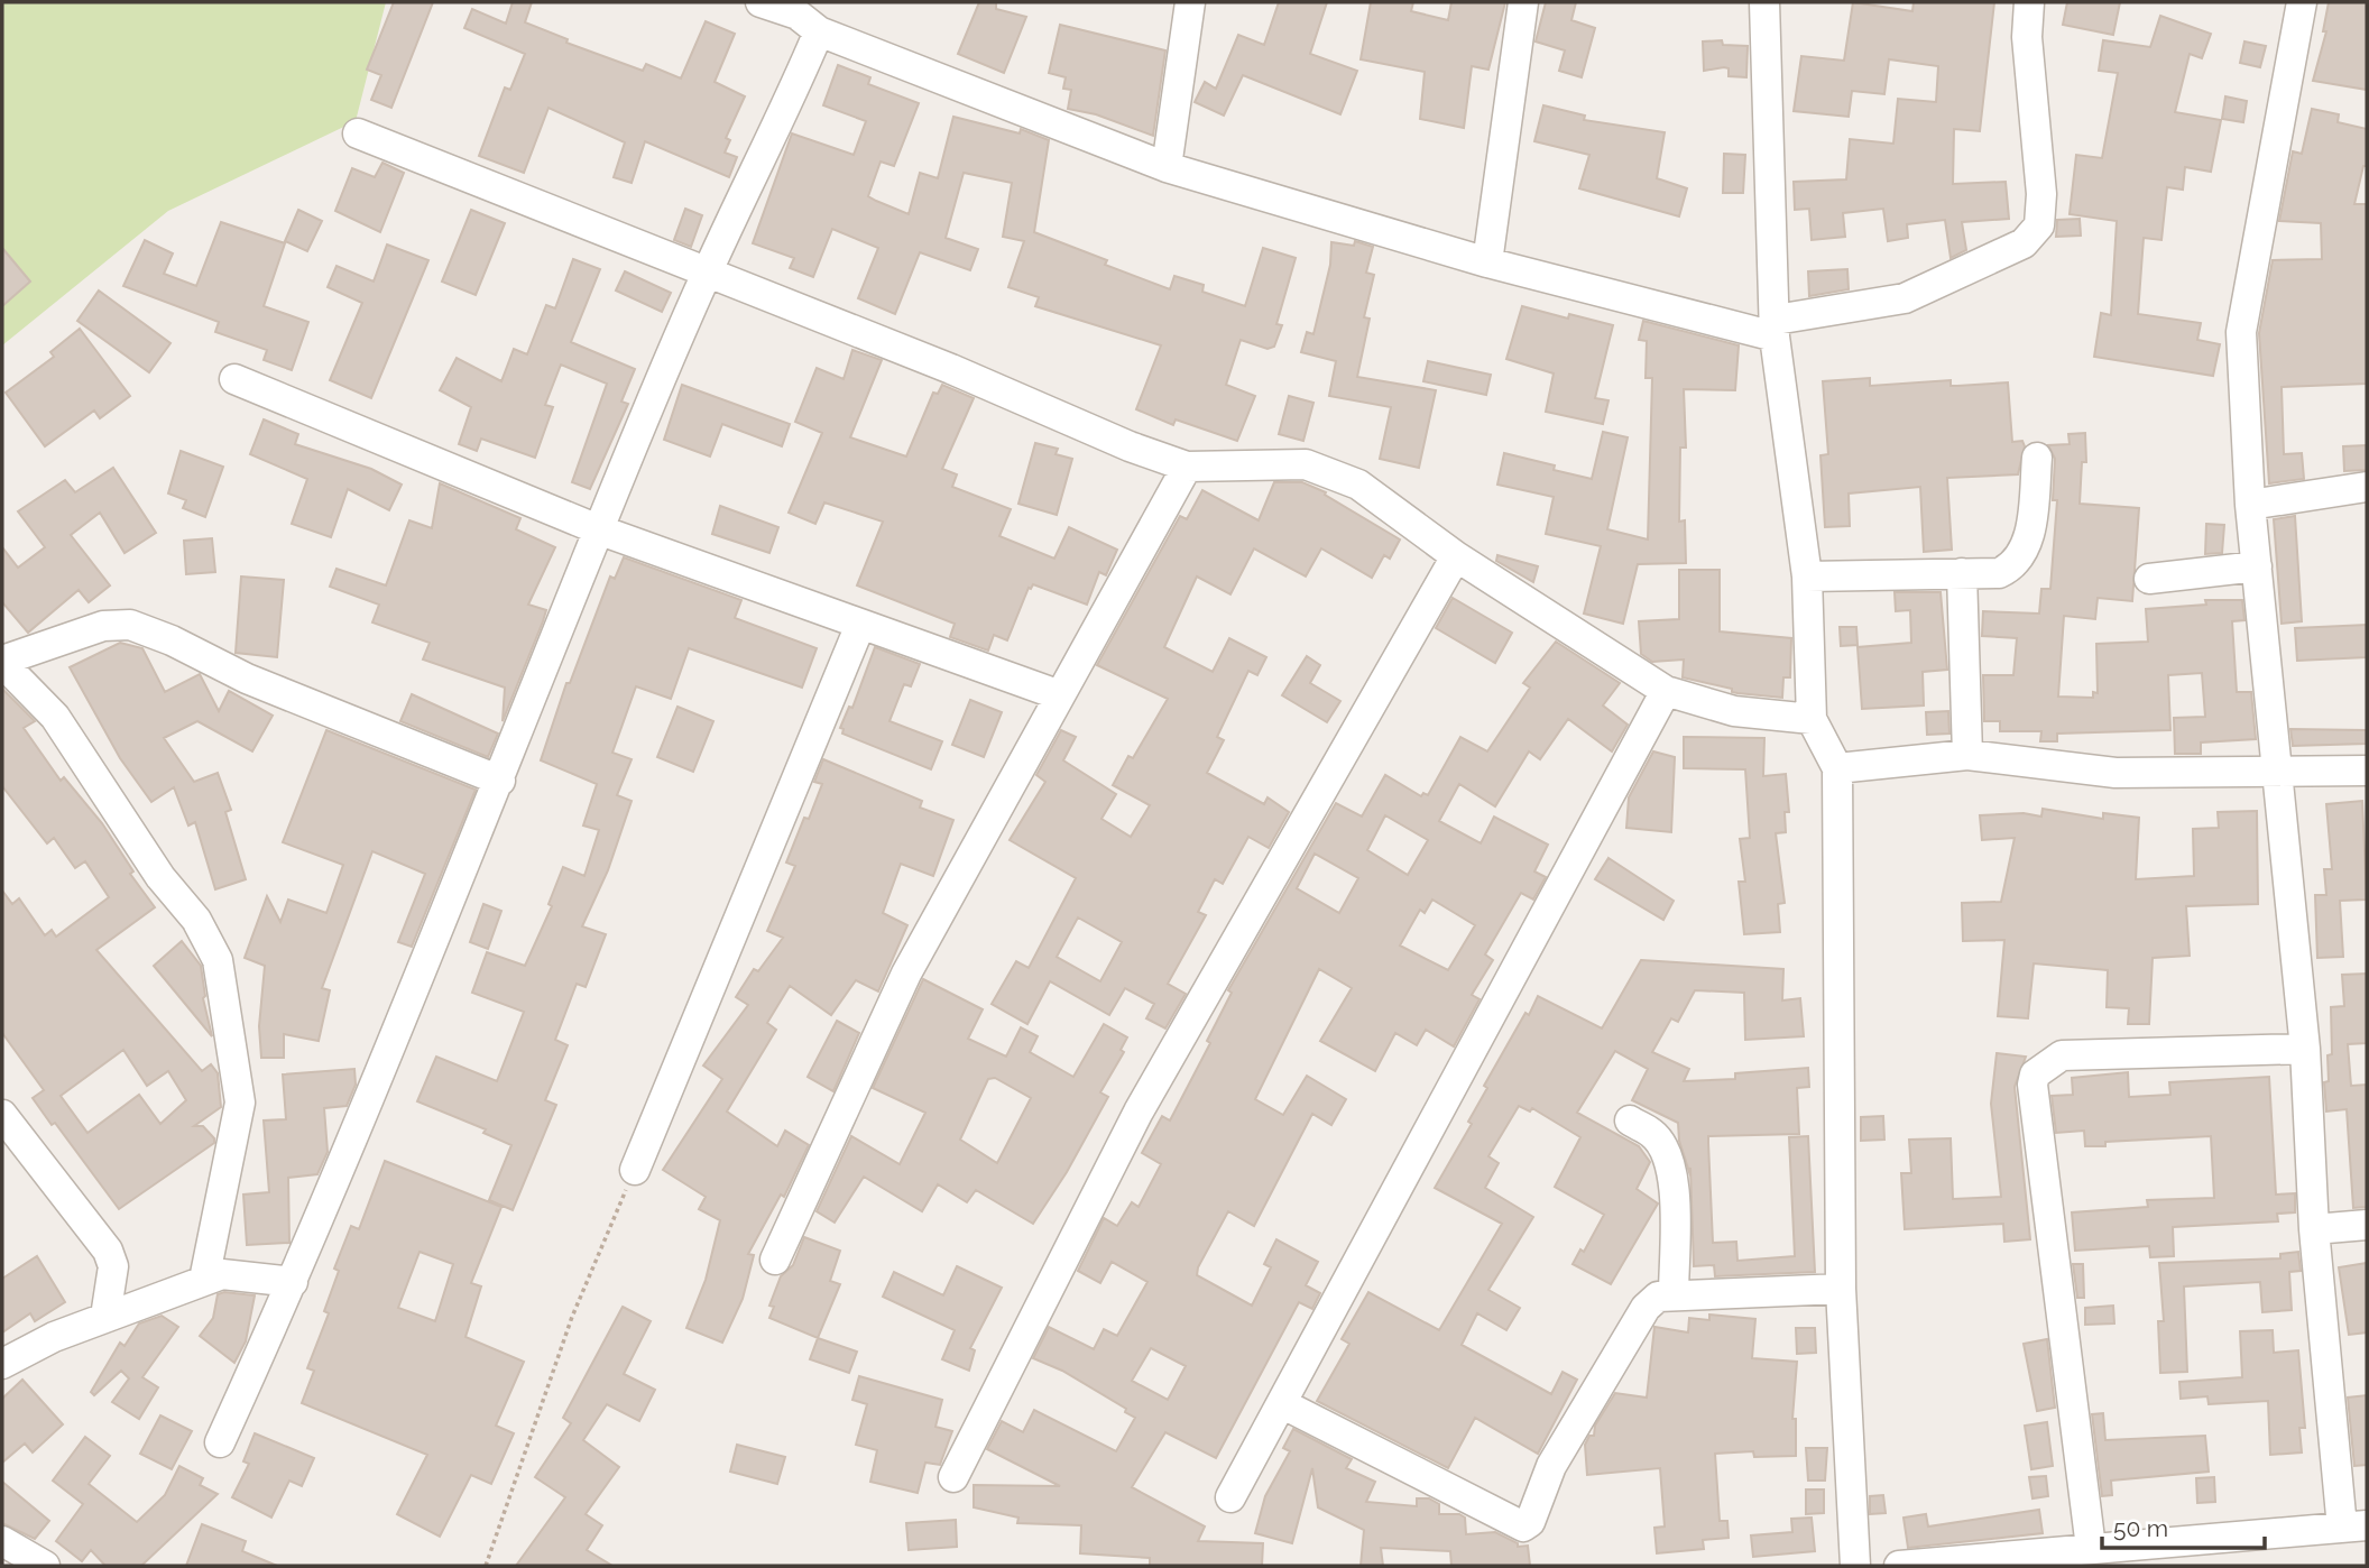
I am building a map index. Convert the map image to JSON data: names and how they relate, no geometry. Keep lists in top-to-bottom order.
{
  "scale_bar": "50 m"
}
